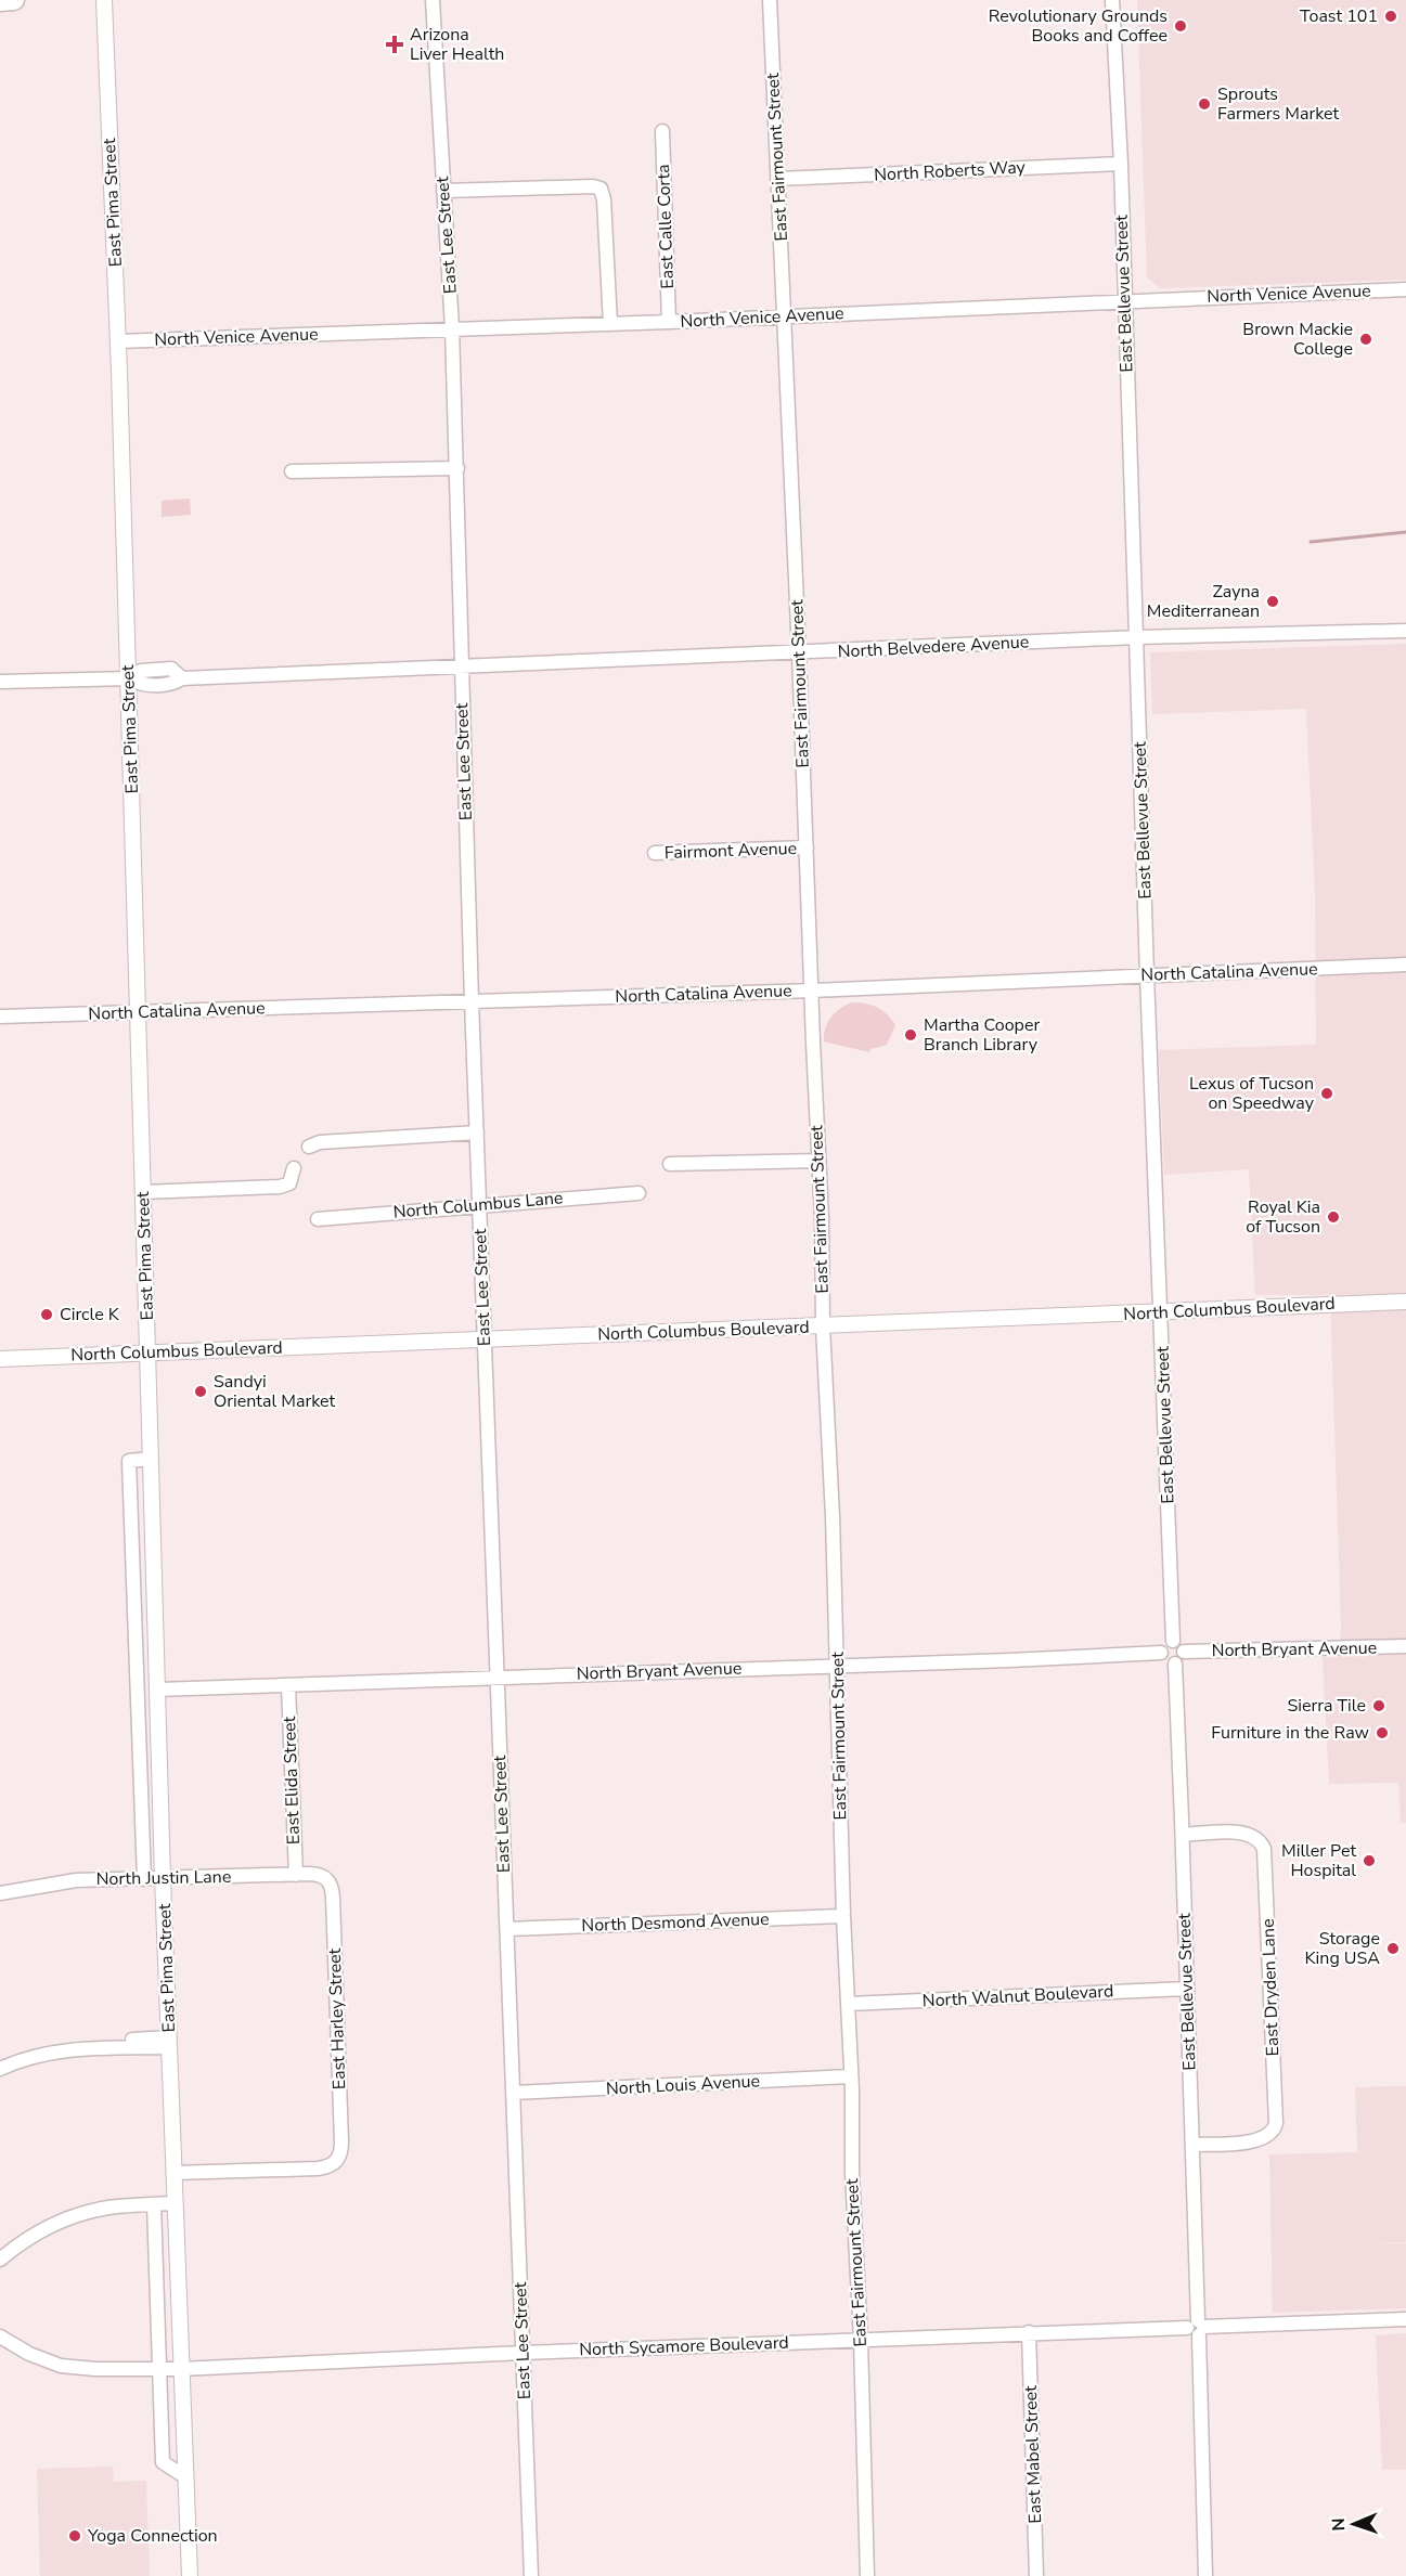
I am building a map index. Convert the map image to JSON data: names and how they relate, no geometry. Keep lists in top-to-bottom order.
{
  "streets": {
    "street": [
      "East Fairmount Street",
      "North Roberts Way",
      "East Pima Street",
      "East Calle Corta",
      "East Lee Street",
      "East Bellevue Street",
      "North Venice Avenue",
      "North Belvedere Avenue",
      "Fairmont Avenue",
      "North Catalina Avenue",
      "North Columbus Lane",
      "North Columbus Boulevard",
      "North Bryant Avenue",
      "East Elida Street",
      "North Justin Lane",
      "North Desmond Avenue",
      "East Dryden Lane",
      "North Walnut Boulevard",
      "East Harley Street",
      "North Louis Avenue",
      "North Sycamore Boulevard",
      "East Mabel Street"
    ]
  },
  "crossings": [
    ["East Fairmount Street", "North Roberts Way"],
    ["East Fairmount Street", "North Venice Avenue"],
    ["East Fairmount Street", "North Belvedere Avenue"],
    ["East Fairmount Street", "Fairmont Avenue"],
    ["East Fairmount Street", "North Catalina Avenue"],
    ["East Fairmount Street", "North Columbus Boulevard"],
    ["East Fairmount Street", "North Bryant Avenue"],
    ["East Fairmount Street", "North Desmond Avenue"],
    ["East Fairmount Street", "North Walnut Boulevard"],
    ["East Fairmount Street", "North Louis Avenue"],
    ["East Fairmount Street", "North Sycamore Boulevard"],
    ["North Roberts Way", "East Bellevue Street"],
    ["East Pima Street", "North Venice Avenue"],
    ["East Pima Street", "North Belvedere Avenue"],
    ["East Pima Street", "North Catalina Avenue"],
    ["East Pima Street", "North Columbus Boulevard"],
    ["East Pima Street", "North Bryant Avenue"],
    ["East Pima Street", "North Justin Lane"],
    ["East Pima Street", "East Harley Street"],
    ["East Pima Street", "North Sycamore Boulevard"],
    ["East Calle Corta", "North Venice Avenue"],
    ["East Lee Street", "North Venice Avenue"],
    ["East Lee Street", "North Belvedere Avenue"],
    ["East Lee Street", "North Catalina Avenue"],
    ["East Lee Street", "North Columbus Lane"],
    ["East Lee Street", "North Columbus Boulevard"],
    ["East Lee Street", "North Bryant Avenue"],
    ["East Lee Street", "North Desmond Avenue"],
    ["East Lee Street", "North Louis Avenue"],
    ["East Lee Street", "North Sycamore Boulevard"],
    ["East Bellevue Street", "North Venice Avenue"],
    ["East Bellevue Street", "North Belvedere Avenue"],
    ["East Bellevue Street", "North Catalina Avenue"],
    ["East Bellevue Street", "North Columbus Boulevard"],
    ["East Bellevue Street", "North Bryant Avenue"],
    ["East Bellevue Street", "East Dryden Lane"],
    ["East Bellevue Street", "North Walnut Boulevard"],
    ["East Bellevue Street", "North Sycamore Boulevard"],
    ["North Bryant Avenue", "East Elida Street"],
    ["East Elida Street", "North Justin Lane"],
    ["North Justin Lane", "East Harley Street"],
    ["North Sycamore Boulevard", "East Mabel Street"]
  ],
  "places": {
    "other": [
      "Toast 101",
      "Revolutionary Grounds Books and Coffee",
      "Sprouts Farmers Market",
      "Brown Mackie College",
      "Zayna Mediterranean",
      "Martha Cooper Branch Library",
      "Lexus of Tucson on Speedway",
      "Royal Kia of Tucson",
      "Circle K",
      "Sandyi Oriental Market",
      "Sierra Tile",
      "Furniture in the Raw",
      "Miller Pet Hospital",
      "Storage King USA",
      "Yoga Connection"
    ],
    "health": ["Arizona Liver Health"]
  },
  "north": "left"
}
